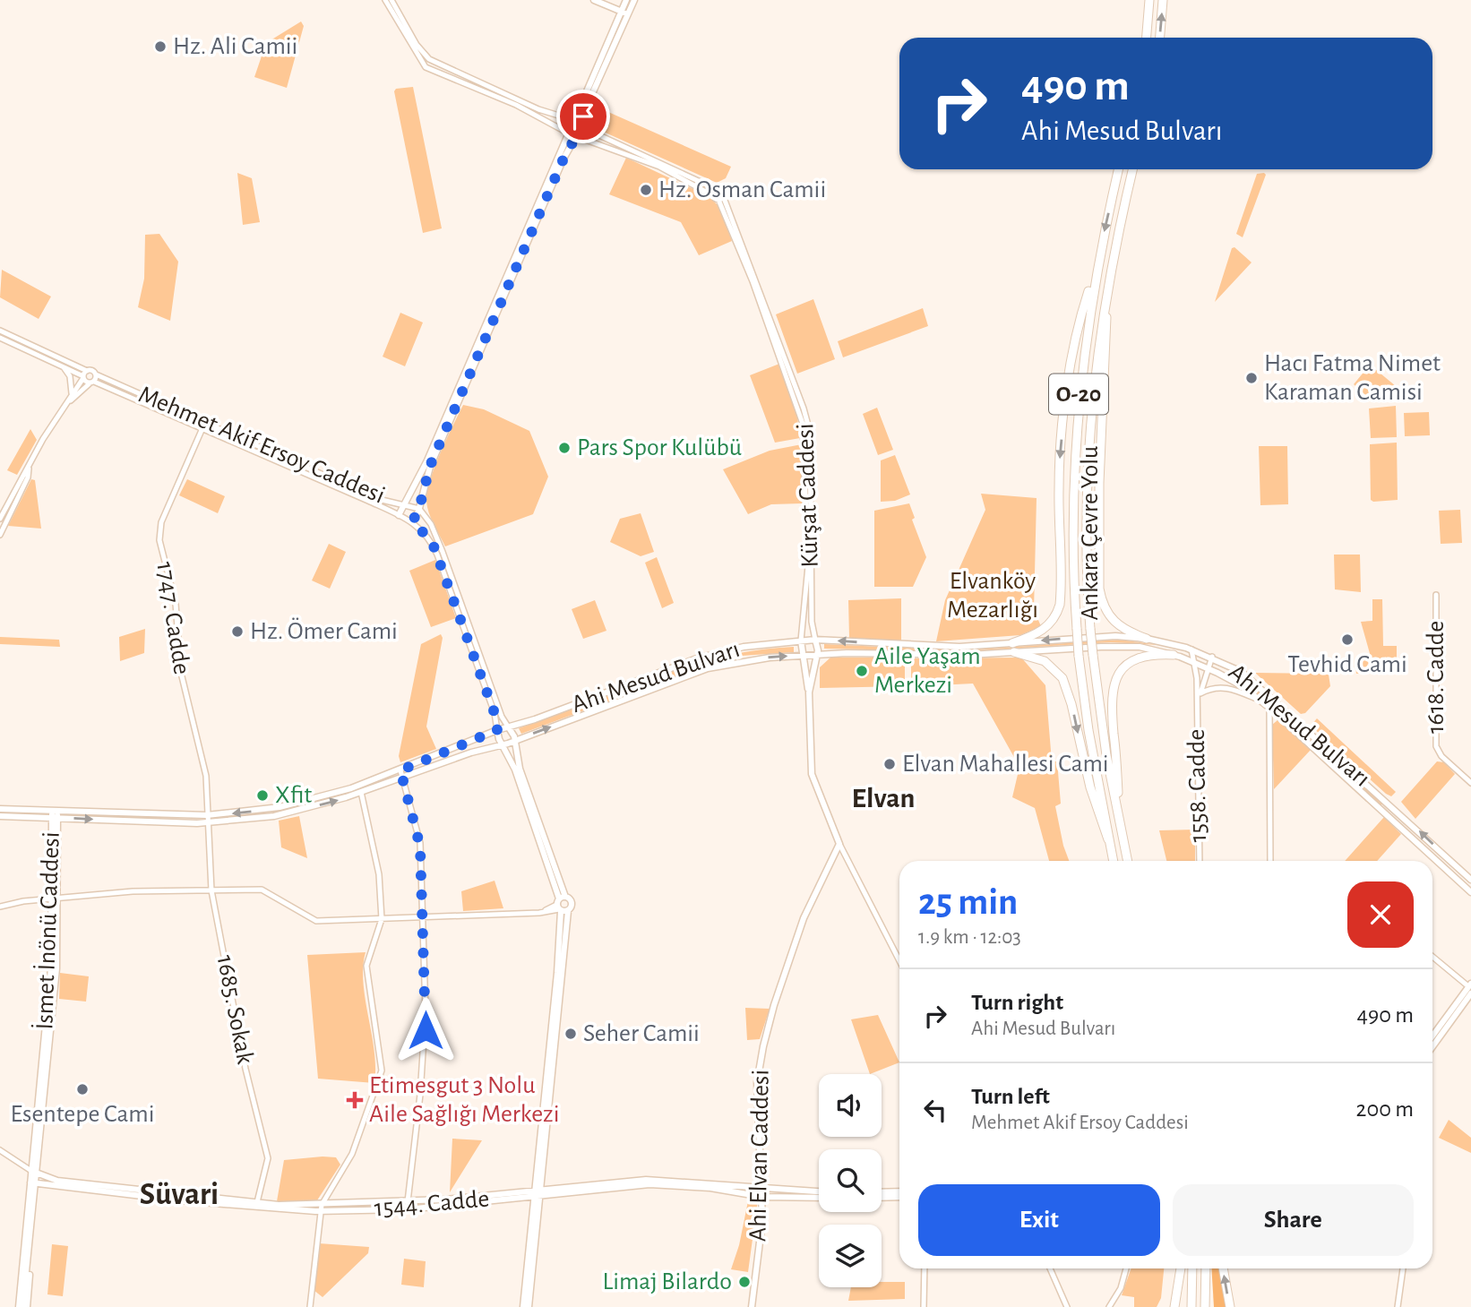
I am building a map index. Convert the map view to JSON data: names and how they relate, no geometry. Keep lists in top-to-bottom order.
{
  "streets": {
    "highway": ["O-20", "Ankara Çevre Yolu"],
    "main road": [
      "Kürşat Caddesi",
      "Ahi Mesud Bulvarı",
      "İsmet İnönü Caddesi",
      "Ahi Elvan Caddesi",
      "1544. Cadde"
    ],
    "street": [
      "Mehmet Akif Ersoy Caddesi",
      "1747. Cadde",
      "1618. Cadde",
      "1558. Cadde",
      "1685. Sokak"
    ]
  },
  "crossings": [
    ["Mehmet Akif Ersoy Caddesi", "1747. Cadde"],
    ["Mehmet Akif Ersoy Caddesi", "Ahi Mesud Bulvarı"],
    ["Kürşat Caddesi", "Ahi Mesud Bulvarı"],
    ["Kürşat Caddesi", "Ahi Elvan Caddesi"],
    ["1747. Cadde", "Ahi Mesud Bulvarı"],
    ["1747. Cadde", "1685. Sokak"],
    ["Ahi Mesud Bulvarı", "İsmet İnönü Caddesi"],
    ["Ahi Mesud Bulvarı", "1685. Sokak"],
    ["İsmet İnönü Caddesi", "1544. Cadde"],
    ["1685. Sokak", "1544. Cadde"],
    ["Ahi Elvan Caddesi", "1544. Cadde"]
  ],
  "districts": ["Elvan", "Süvari"],
  "parks": ["Elvanköy Mezarlığı"],
  "places": {
    "other": [
      "Hz. Ali Camii",
      "Hz. Osman Camii",
      "Hacı Fatma Nimet Karaman Camisi",
      "Pars Spor Kulübü",
      "Hz. Ömer Cami",
      "Tevhid Cami",
      "Aile Yaşam Merkezi",
      "Elvan Mahallesi Cami",
      "Xfit",
      "Seher Camii",
      "Esentepe Cami",
      "Limaj Bilardo"
    ],
    "health": ["Etimesgut 3 Nolu Aile Sağlığı Merkezi"]
  },
  "page": {
    "turn": ["490 m", "Ahi Mesud Bulvarı"],
    "heading": ["25 min", "1.9 km · 12:03"],
    "list": [
      {
        "name": "Turn right",
        "note": "Ahi Mesud Bulvarı",
        "value": "490 m"
      },
      {
        "name": "Turn left",
        "note": "Mehmet Akif Ersoy Caddesi",
        "value": "200 m"
      }
    ],
    "buttons": ["Exit", "Share"]
  }
}
